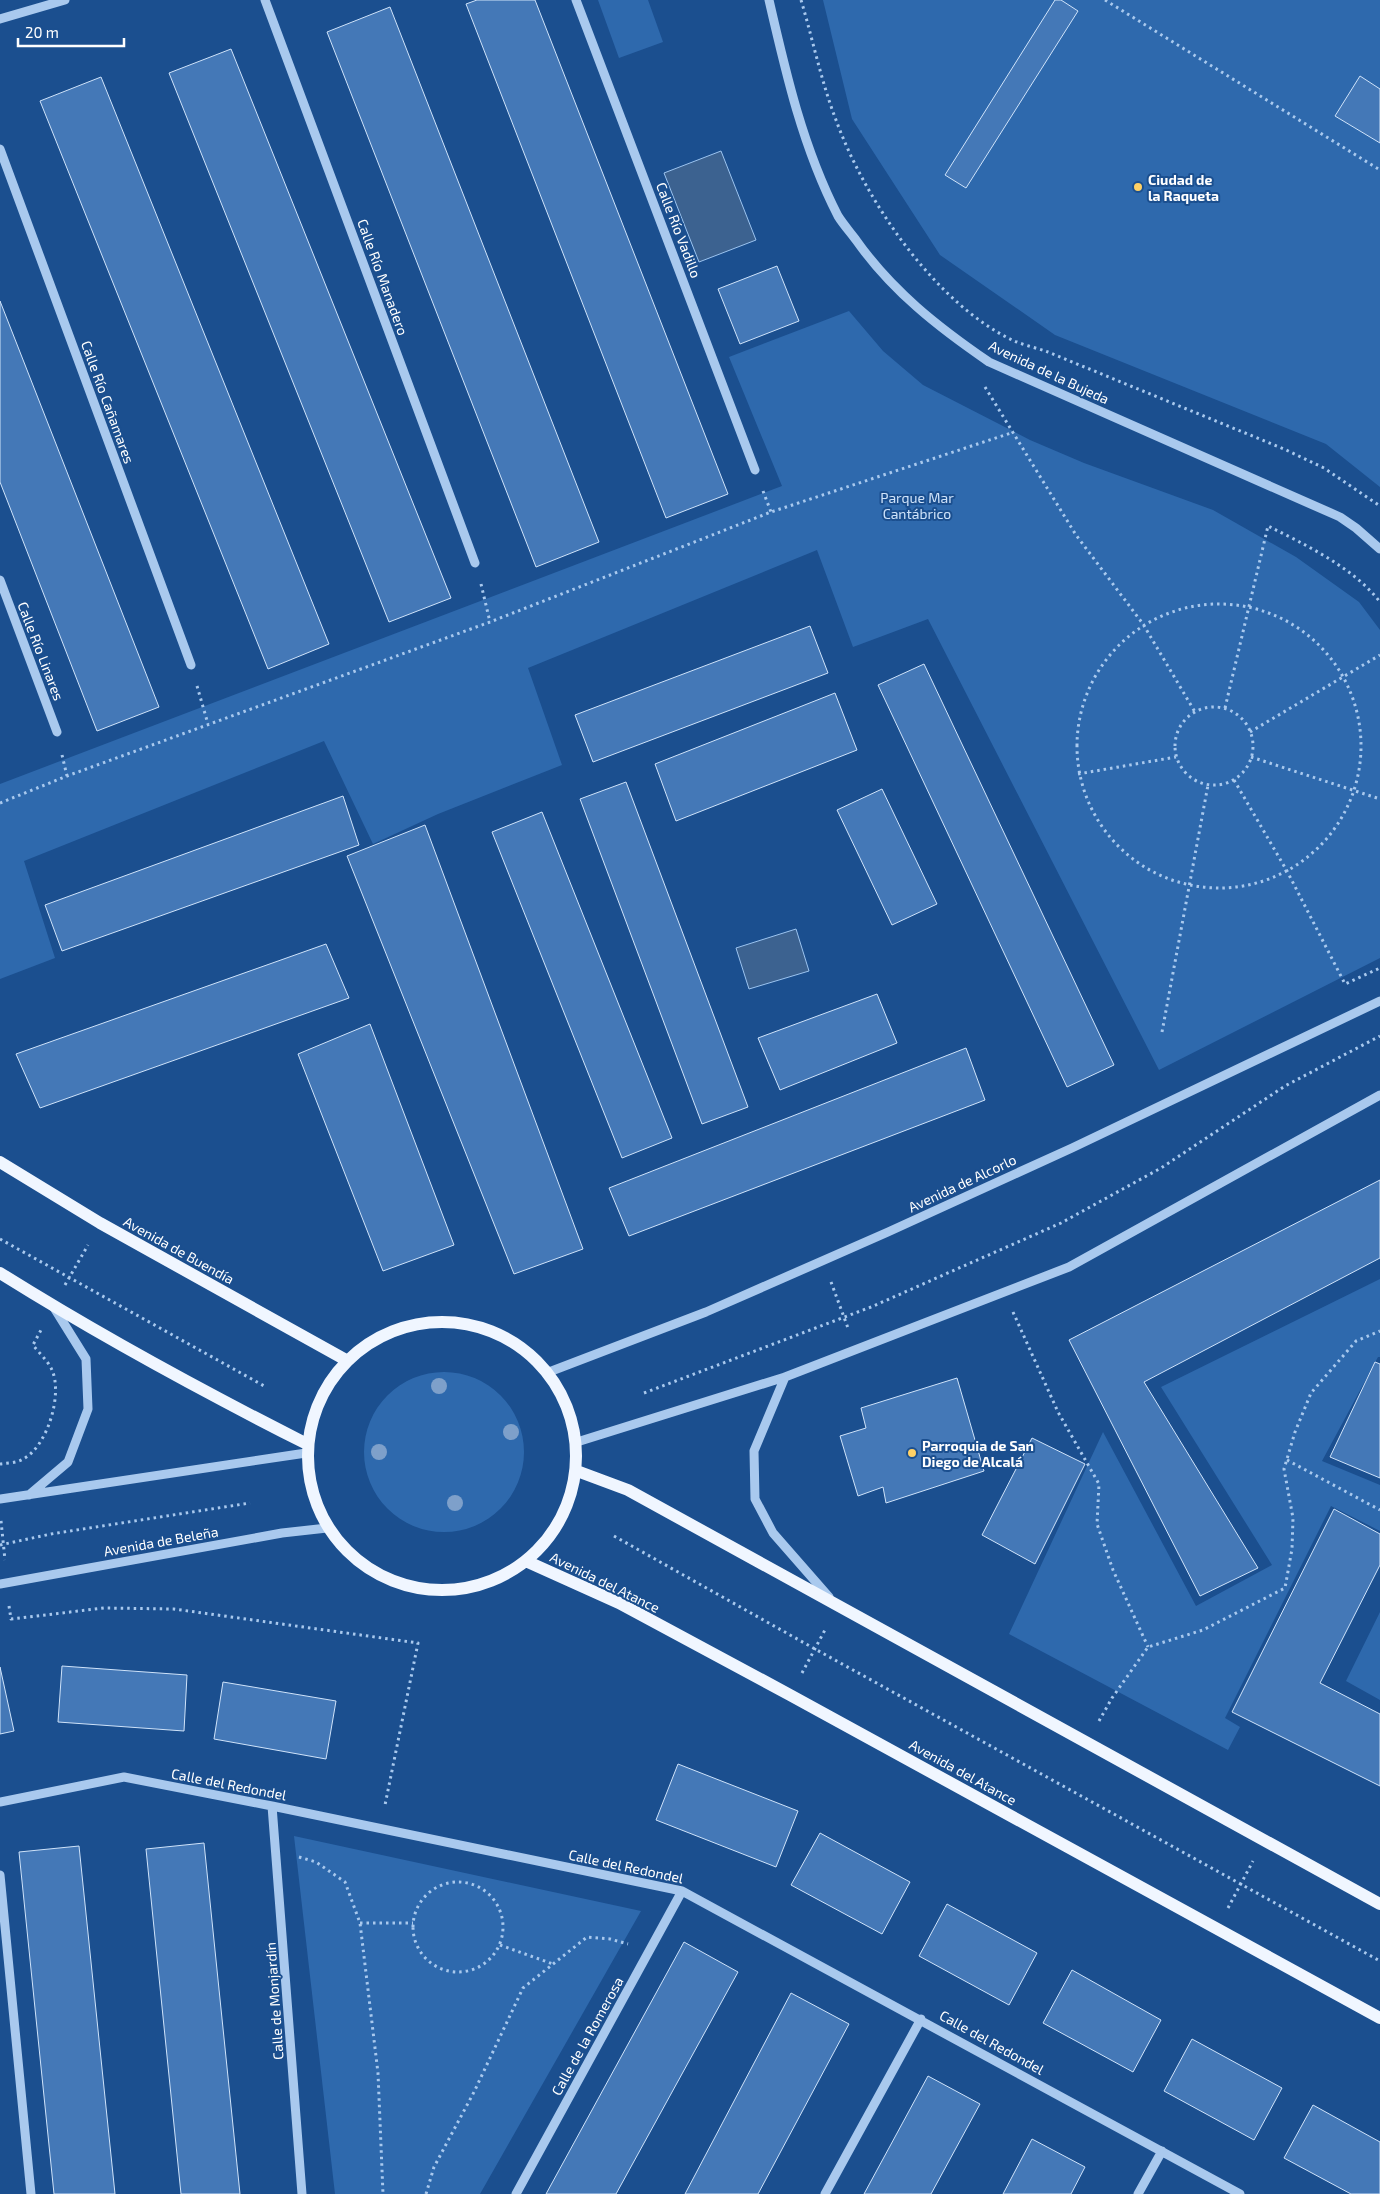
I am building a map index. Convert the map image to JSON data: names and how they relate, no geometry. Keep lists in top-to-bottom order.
{
  "streets": {
    "main road": ["Avenida de Buendía", "Avenida del Atance"],
    "street": [
      "Calle Río Vadillo",
      "Calle Río Manadero",
      "Avenida de la Bujeda",
      "Calle Río Cañamares",
      "Calle Río Linares",
      "Avenida de Alcorlo",
      "Avenida de Beleña",
      "Calle del Redondel",
      "Calle de Monjardín",
      "Calle de la Romerosa"
    ]
  },
  "crossings": [
    ["Calle del Redondel", "Calle de Monjardín"],
    ["Calle del Redondel", "Calle de la Romerosa"]
  ],
  "parks": ["Parque Mar Cantábrico"],
  "places": ["Ciudad de la Raqueta", "Parroquia de San Diego de Alcalá"],
  "scale_bar": "20 m"
}
